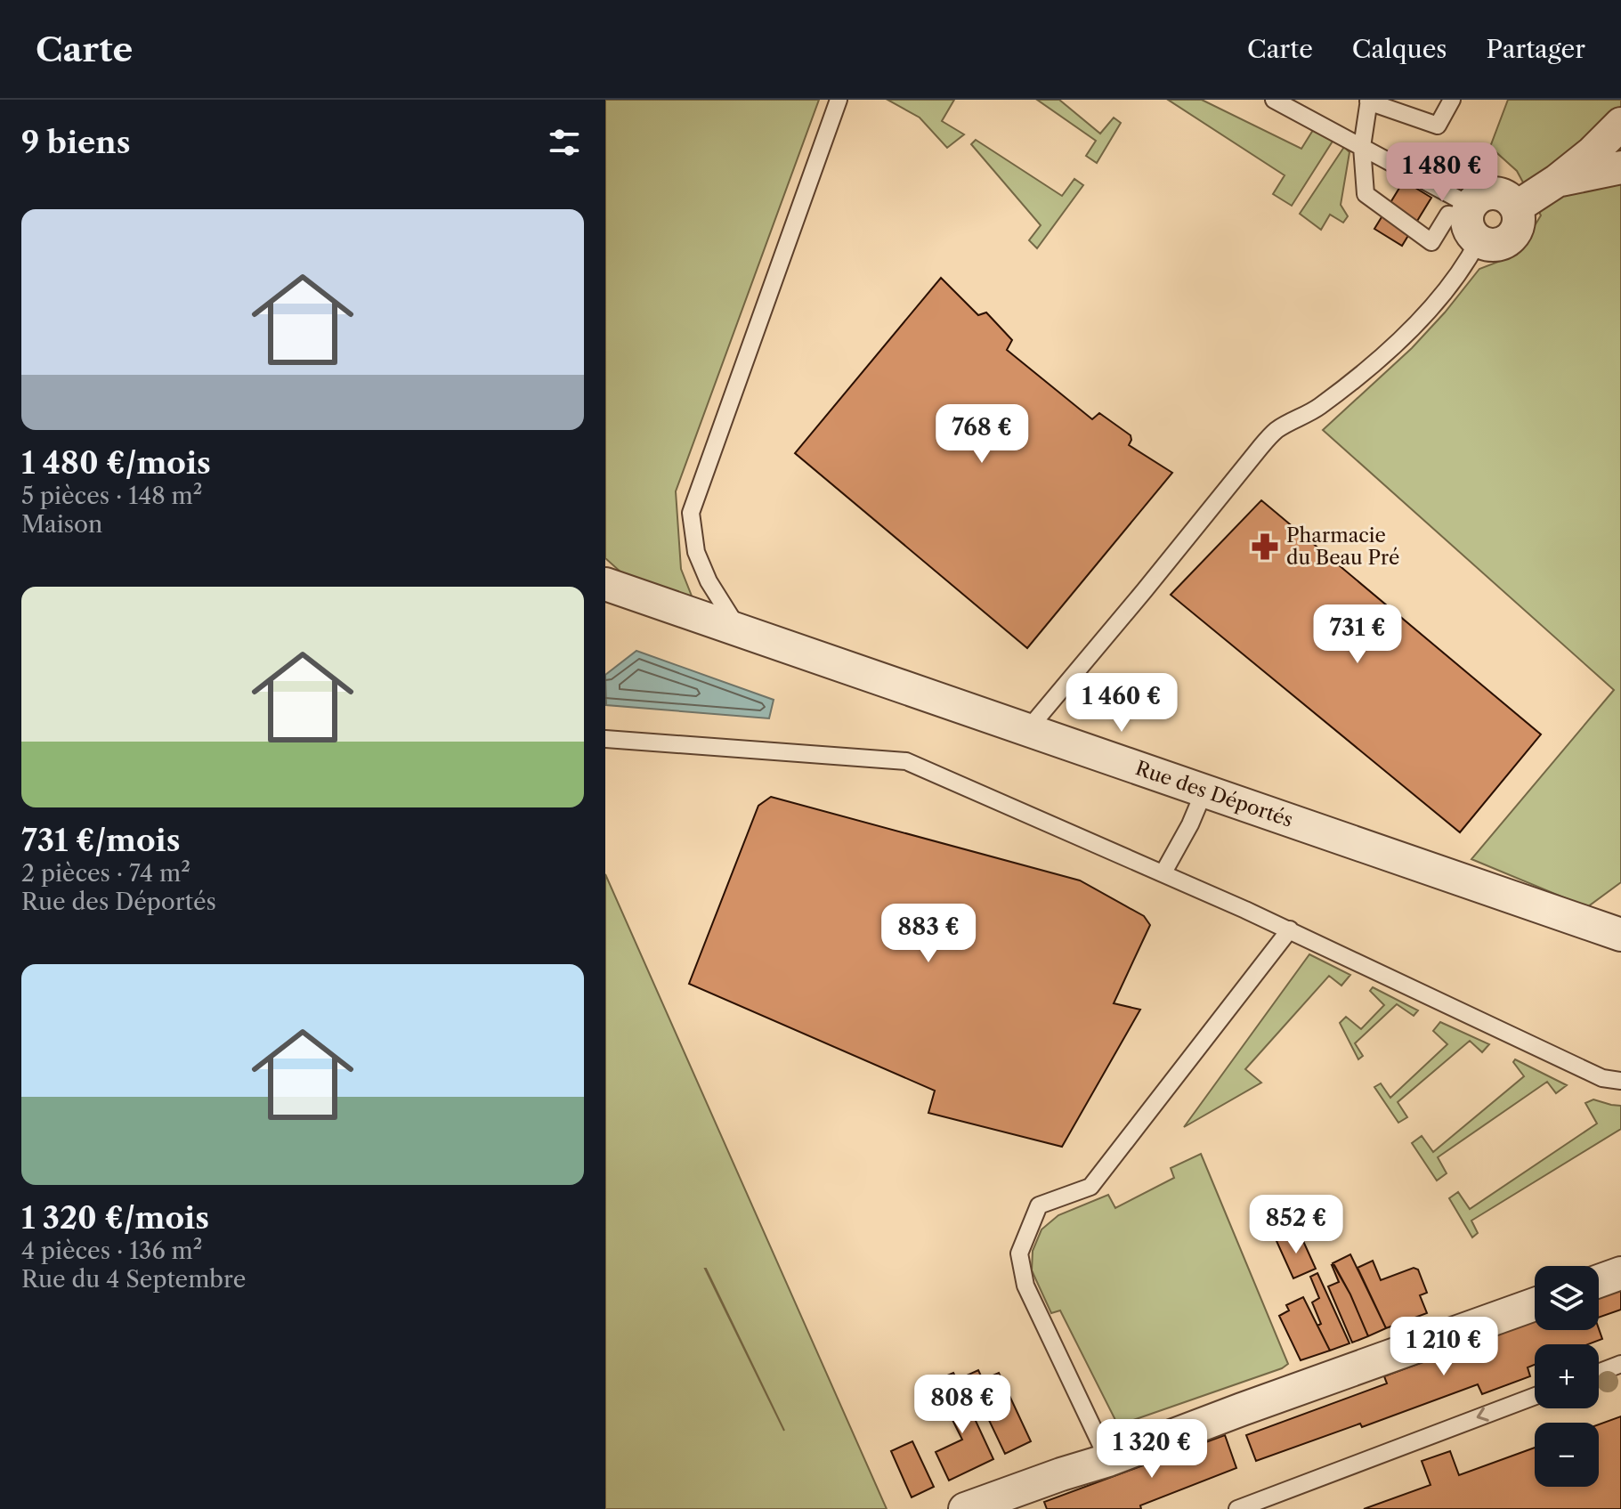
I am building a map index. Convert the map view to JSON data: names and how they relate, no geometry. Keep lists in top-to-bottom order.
{
  "streets": {
    "street": ["Rue des Déportés"]
  },
  "places": {
    "pharmacy": ["Pharmacie du Beau Pré"]
  },
  "page": {
    "header": "Carte",
    "nav": ["Carte", "Calques", "Partager"],
    "heading": "9 biens",
    "price": [
      "1 480 €",
      "768 €",
      "731 €",
      "1 460 €",
      "883 €",
      "852 €",
      "1 210 €",
      "808 €",
      "1 320 €"
    ],
    "list": [
      {
        "name": "1 480 €/mois",
        "note": "5 pièces · 148 m² · Maison"
      },
      {
        "name": "731 €/mois",
        "note": "2 pièces · 74 m² · Rue des Déportés"
      },
      {
        "name": "1 320 €/mois",
        "note": "4 pièces · 136 m² · Rue du 4 Septembre"
      }
    ],
    "map_buttons": ["+", "−"]
  }
}
